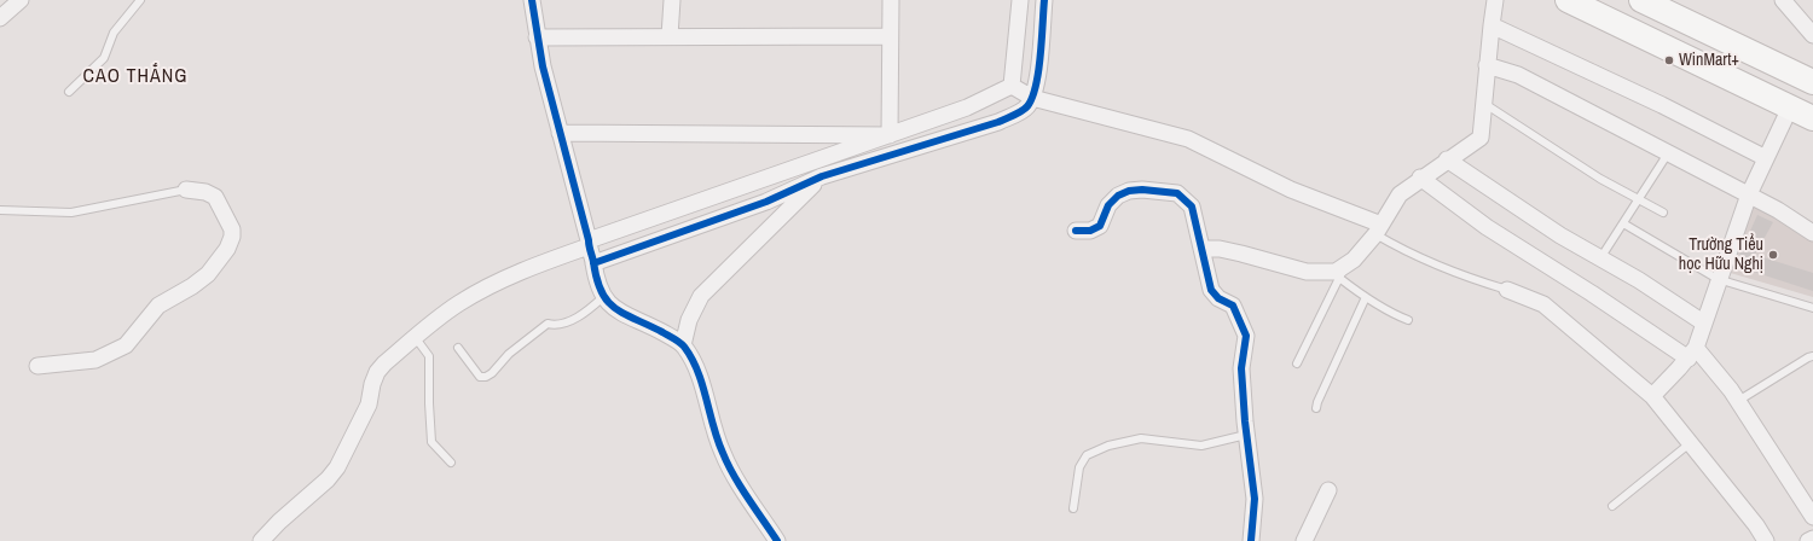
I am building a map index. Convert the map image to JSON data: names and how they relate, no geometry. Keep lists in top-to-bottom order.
{
  "districts": ["CAO THẮNG"],
  "places": ["WinMart+", "Trường Tiểu học Hữu Nghị"]
}
